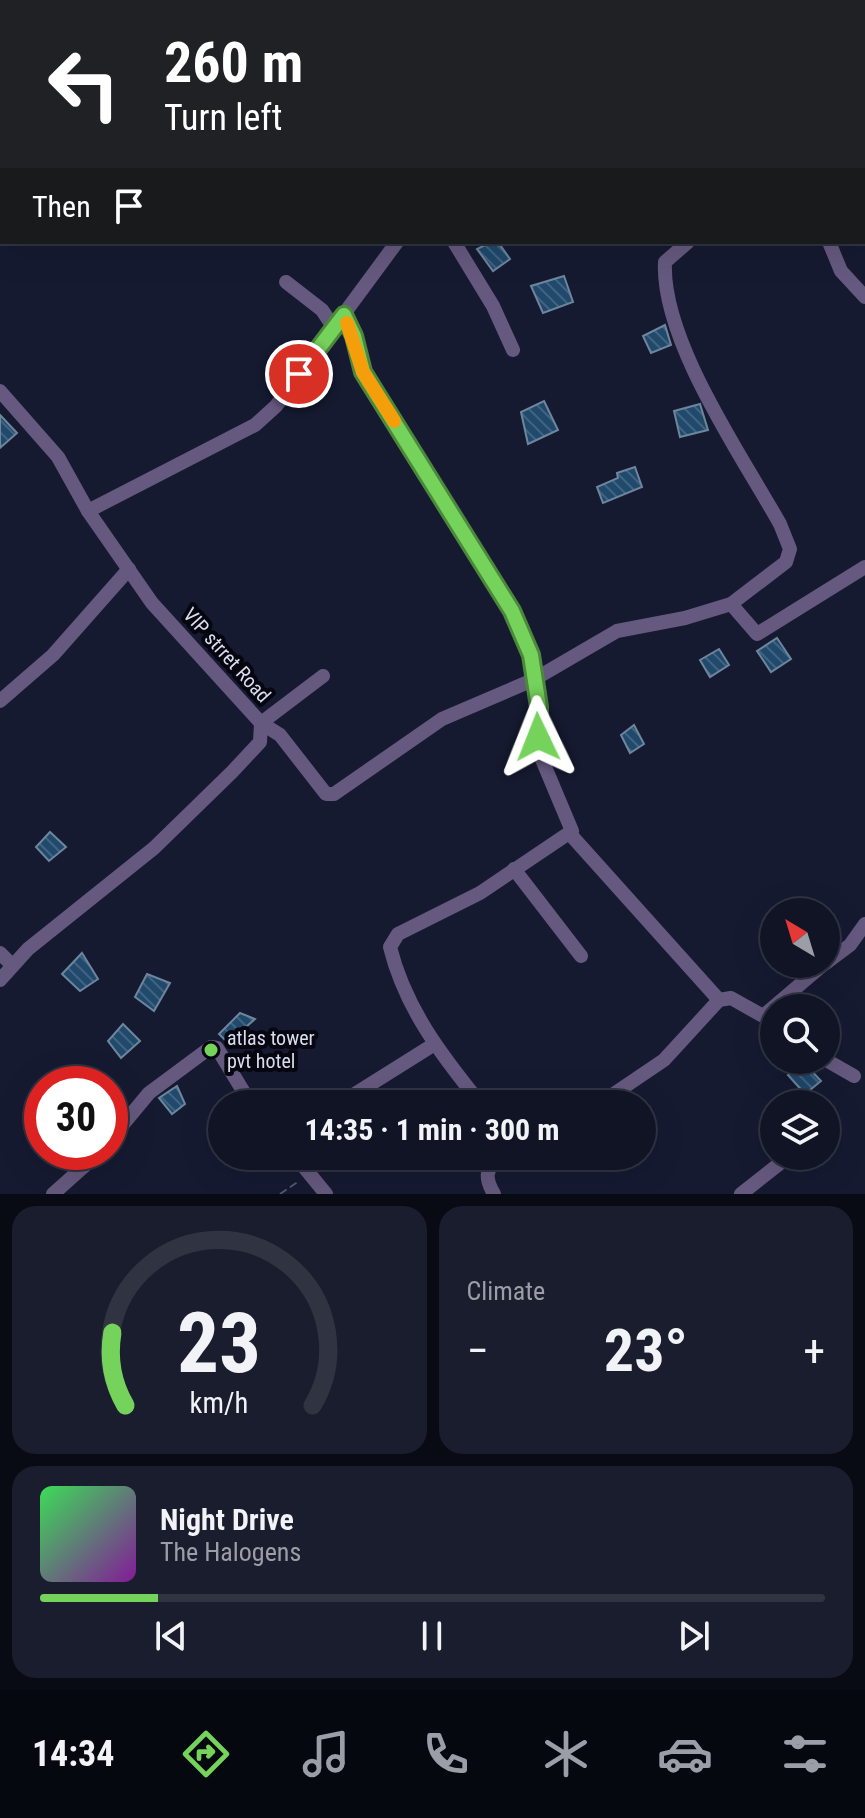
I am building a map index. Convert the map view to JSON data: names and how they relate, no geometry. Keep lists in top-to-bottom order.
{
  "streets": {
    "street": ["VIP strret Road"]
  },
  "places": ["atlas tower pvt hotel"],
  "north": "top left",
  "page": {
    "turn": ["260 m", "Turn left"],
    "then": "Then",
    "limit": "30",
    "trip": "14:35 · 1 min · 300 m",
    "tile": "Climate",
    "heat": ["−", "23°", "+"],
    "song": ["Night Drive", "The Halogens"],
    "tabs": "14:34",
    "gauge": ["23", "km/h"]
  }
}
